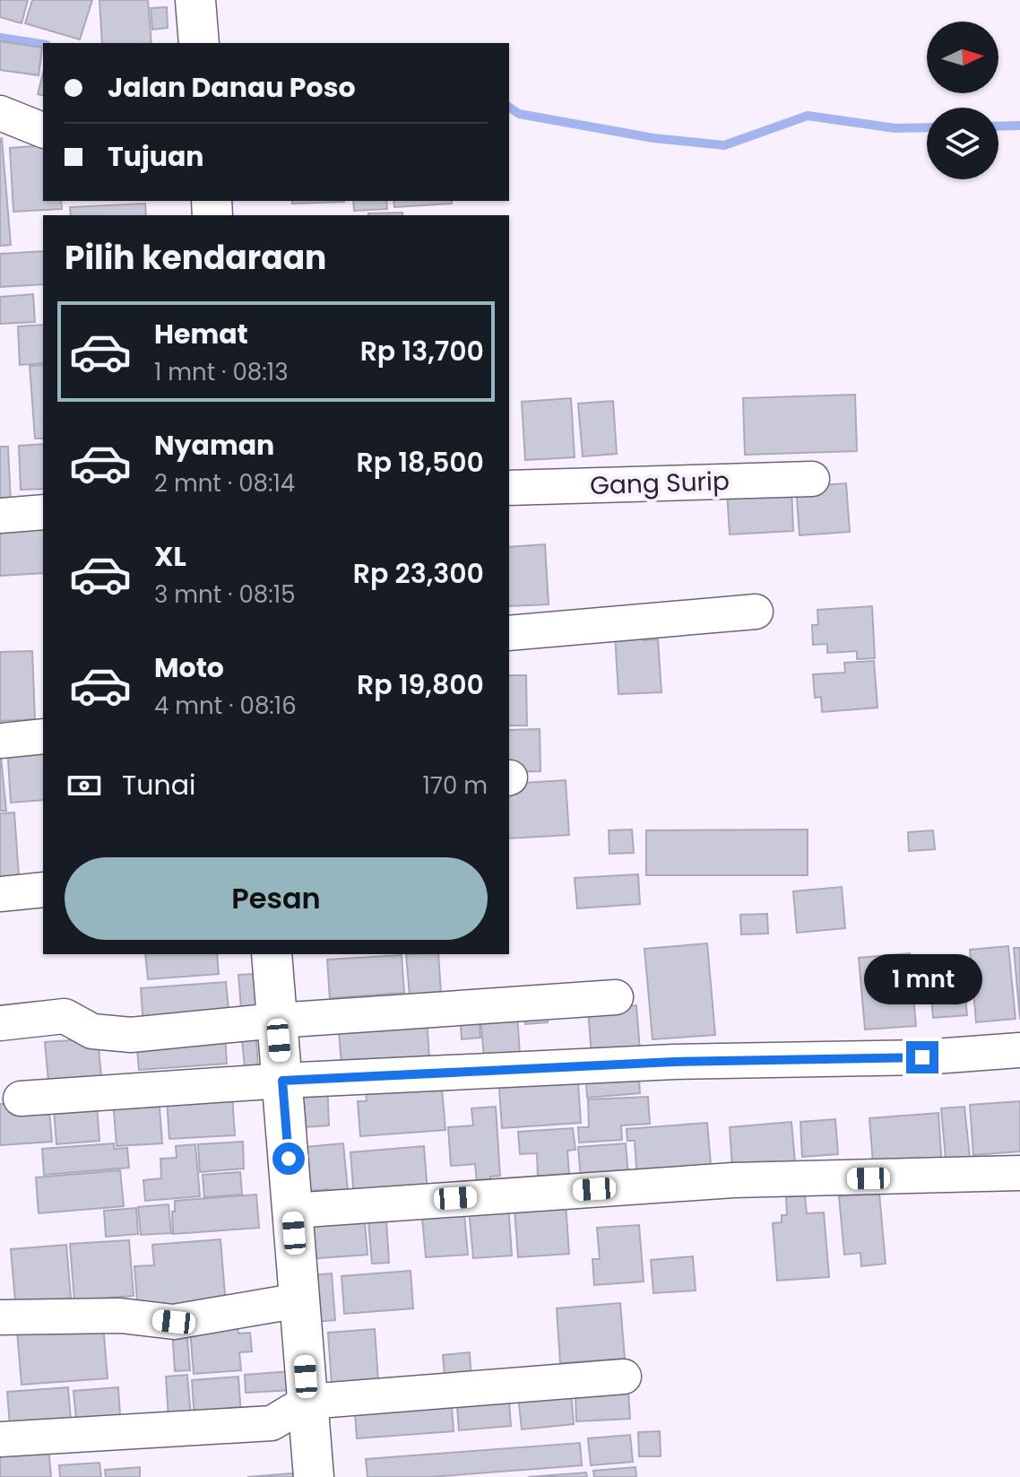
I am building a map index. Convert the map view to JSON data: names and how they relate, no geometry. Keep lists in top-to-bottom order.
{
  "streets": {
    "street": ["Gang Surip"]
  },
  "north": "right",
  "page": {
    "banner": ["Jalan Danau Poso", "Tujuan"],
    "heading": "Pilih kendaraan",
    "list": [
      {
        "name": "Hemat",
        "note": "1 mnt · 08:13",
        "value": "Rp 13,700"
      },
      {
        "name": "Nyaman",
        "note": "2 mnt · 08:14",
        "value": "Rp 18,500"
      },
      {
        "name": "XL",
        "note": "3 mnt · 08:15",
        "value": "Rp 23,300"
      },
      {
        "name": "Moto",
        "note": "4 mnt · 08:16",
        "value": "Rp 19,800"
      }
    ],
    "pay": ["Tunai", "170 m"],
    "buttons": "Pesan",
    "bubble": "1 mnt"
  }
}
